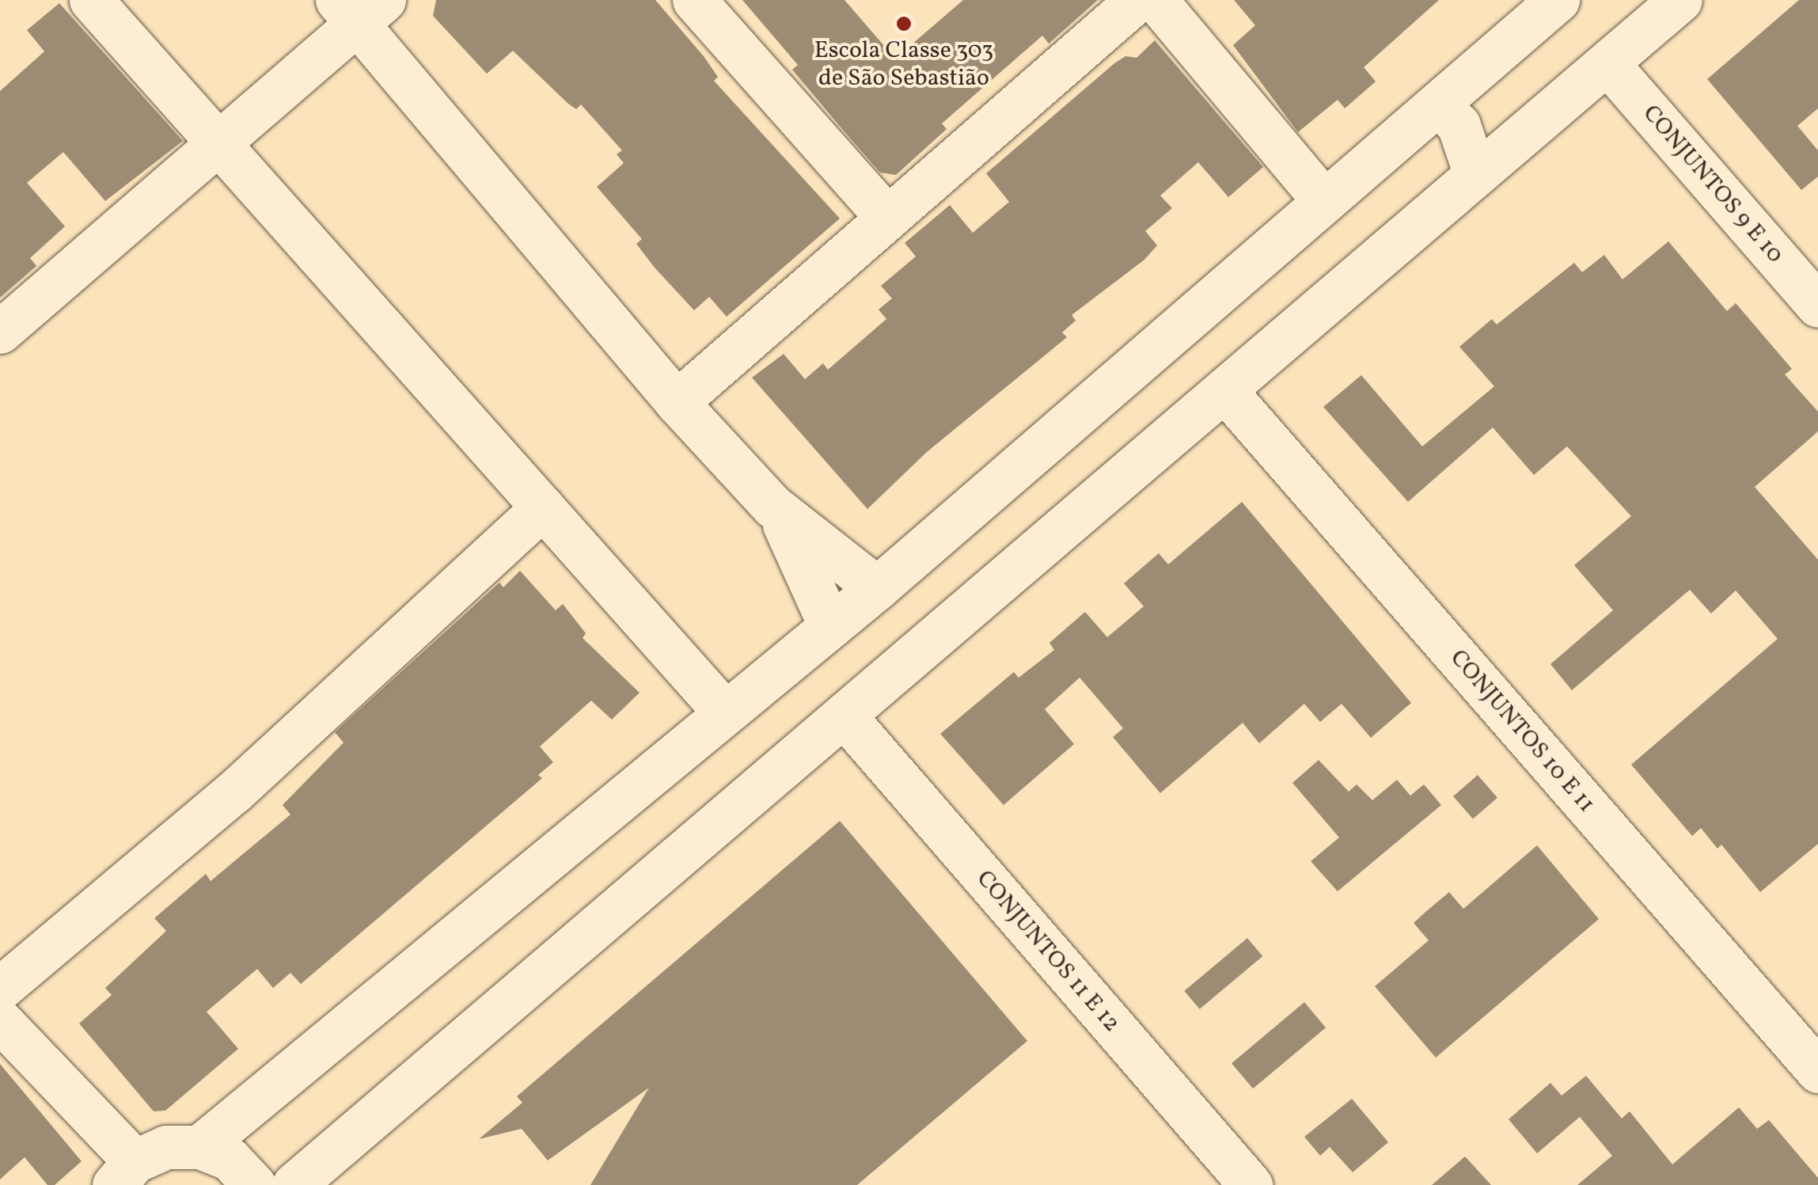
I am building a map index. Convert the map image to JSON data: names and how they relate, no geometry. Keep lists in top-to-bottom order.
{
  "streets": {
    "street": ["CONJUNTOS 9 E 10", "CONJUNTOS 10 E 11", "CONJUNTOS 11 E 12"]
  },
  "places": ["Escola Classe 303 de São Sebastião"]
}
